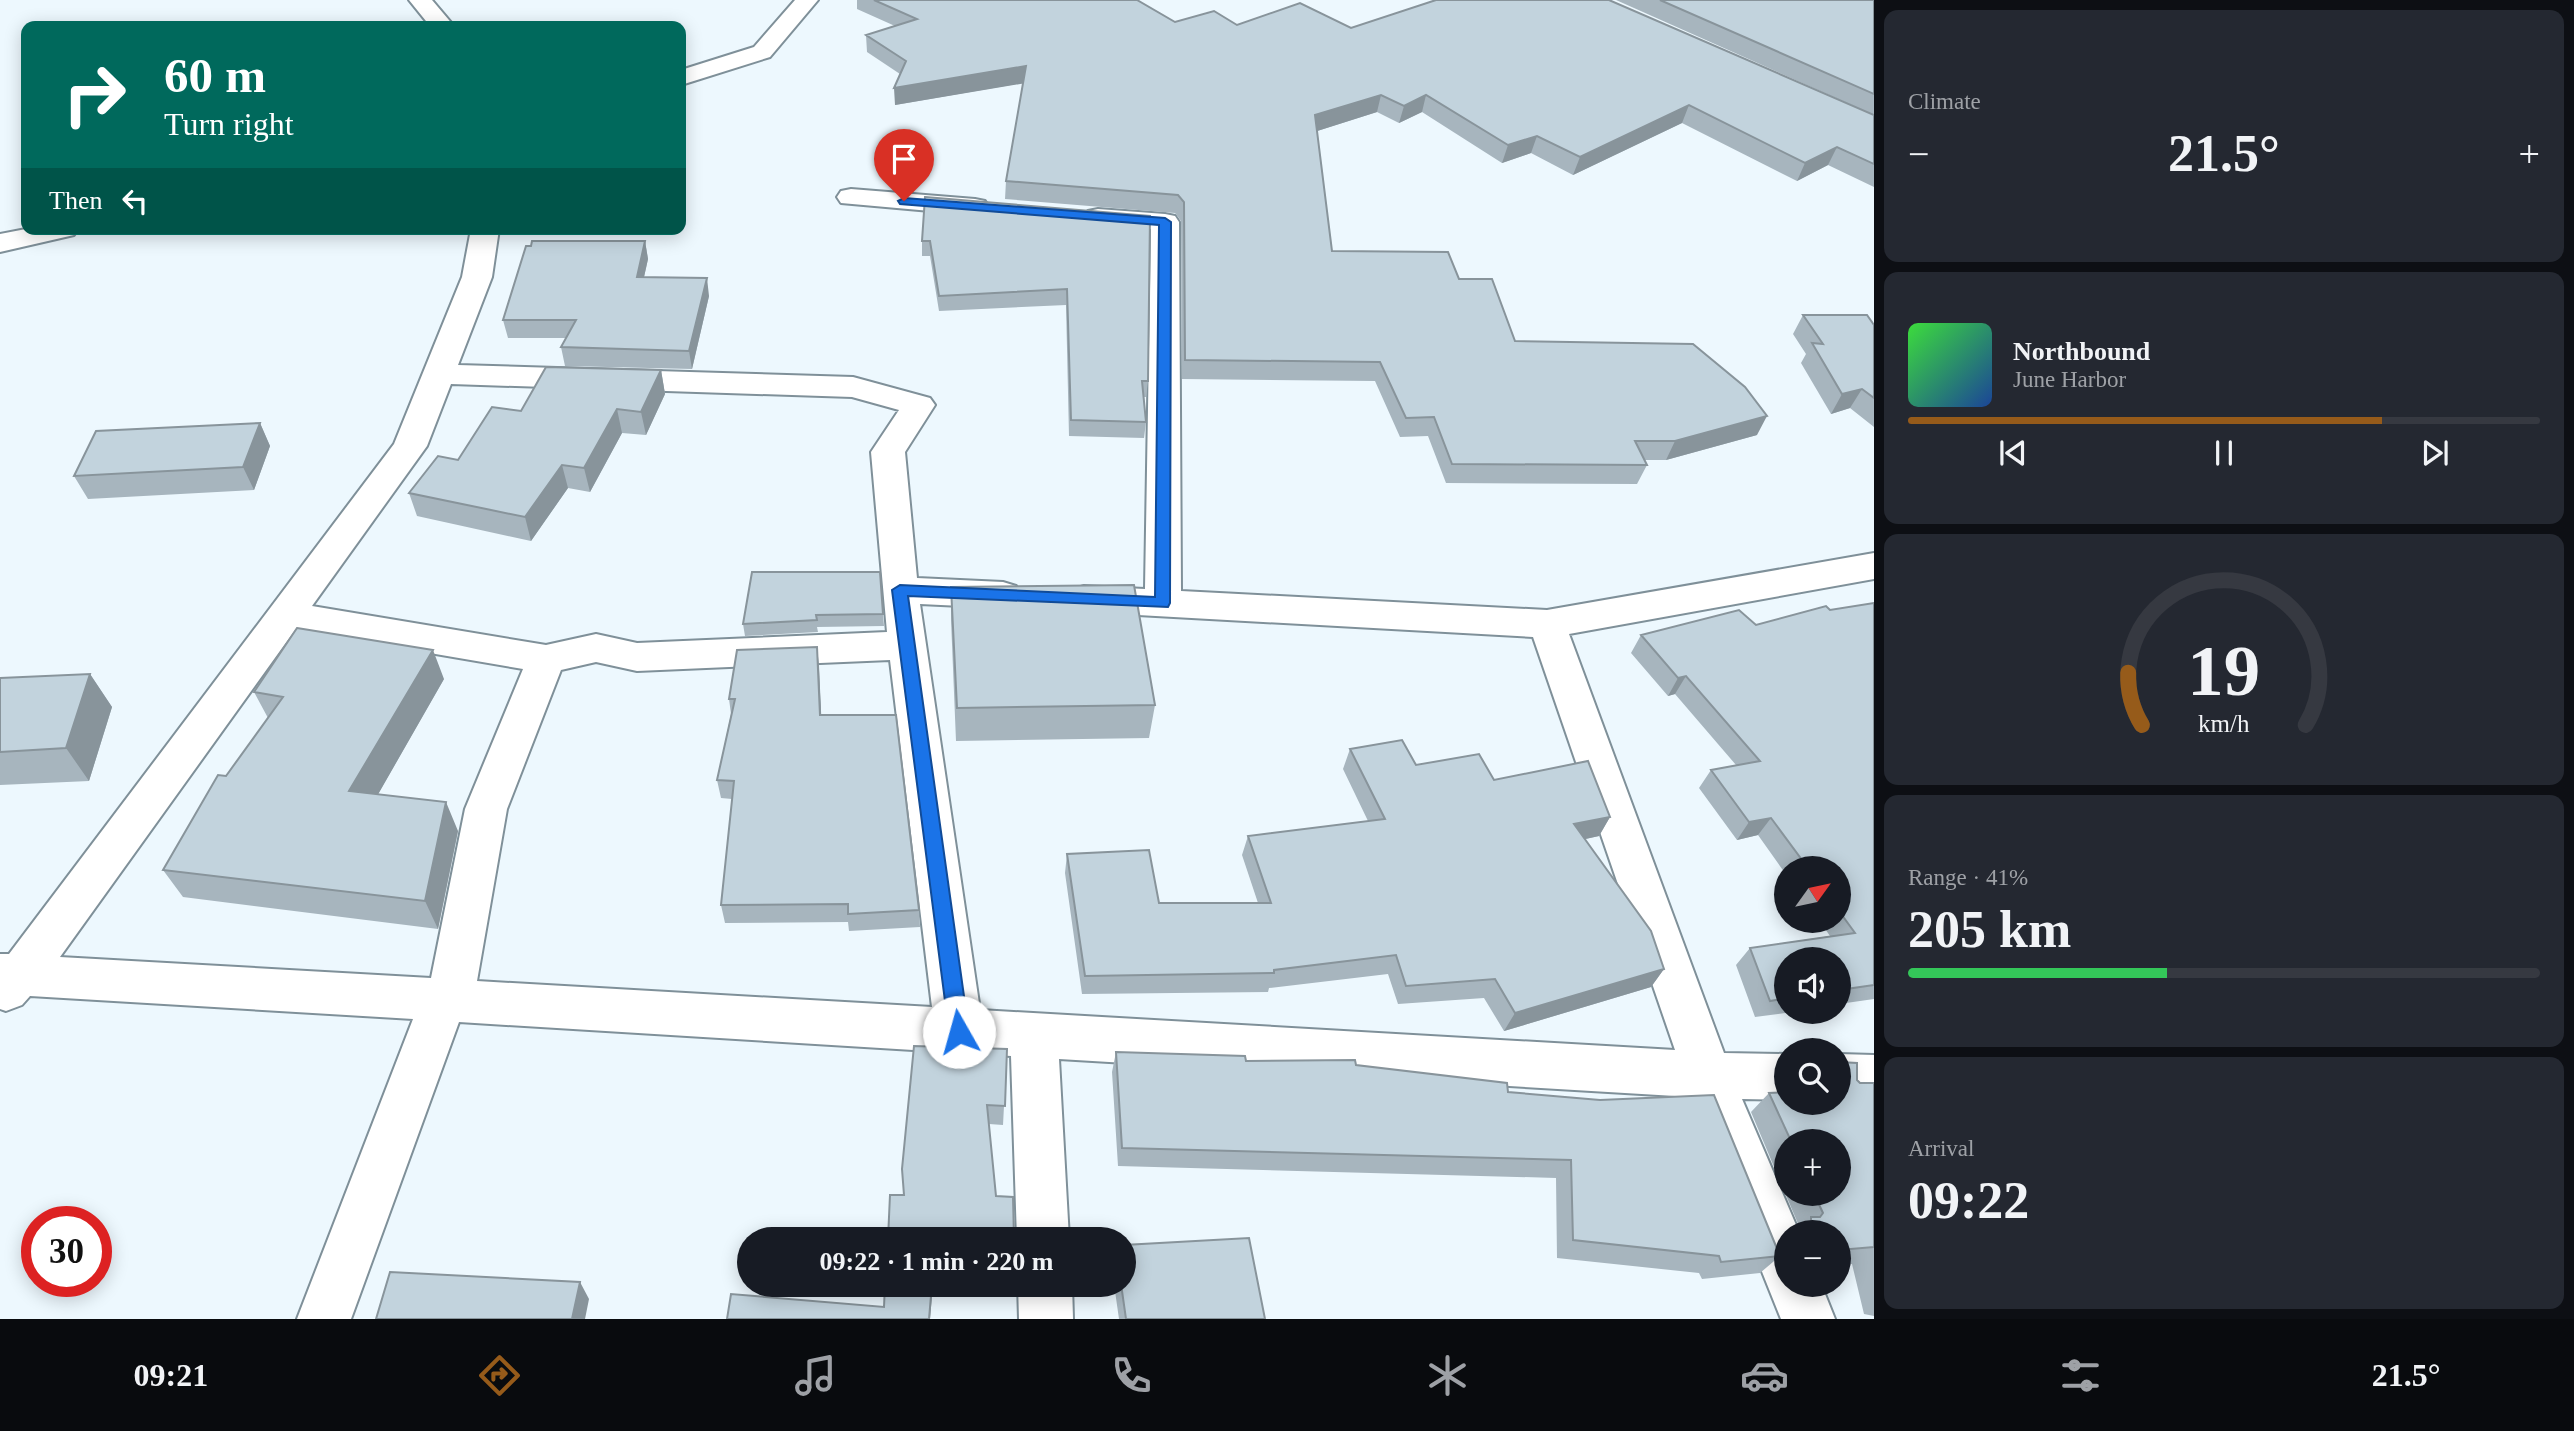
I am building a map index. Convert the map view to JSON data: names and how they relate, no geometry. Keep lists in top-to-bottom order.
{
  "north": "top right",
  "page": {
    "tile": [
      "Climate",
      ["Range · 41%", "205 km"],
      ["Arrival", "09:22"]
    ],
    "turn": ["60 m", "Turn right"],
    "heat": ["−", "21.5°", "+"],
    "then": "Then",
    "song": ["Northbound", "June Harbor"],
    "map_buttons": ["+", "−"],
    "limit": "30",
    "trip": "09:22 · 1 min · 220 m",
    "tabs": ["09:21", "21.5°"],
    "gauge": ["19", "km/h"]
  }
}
